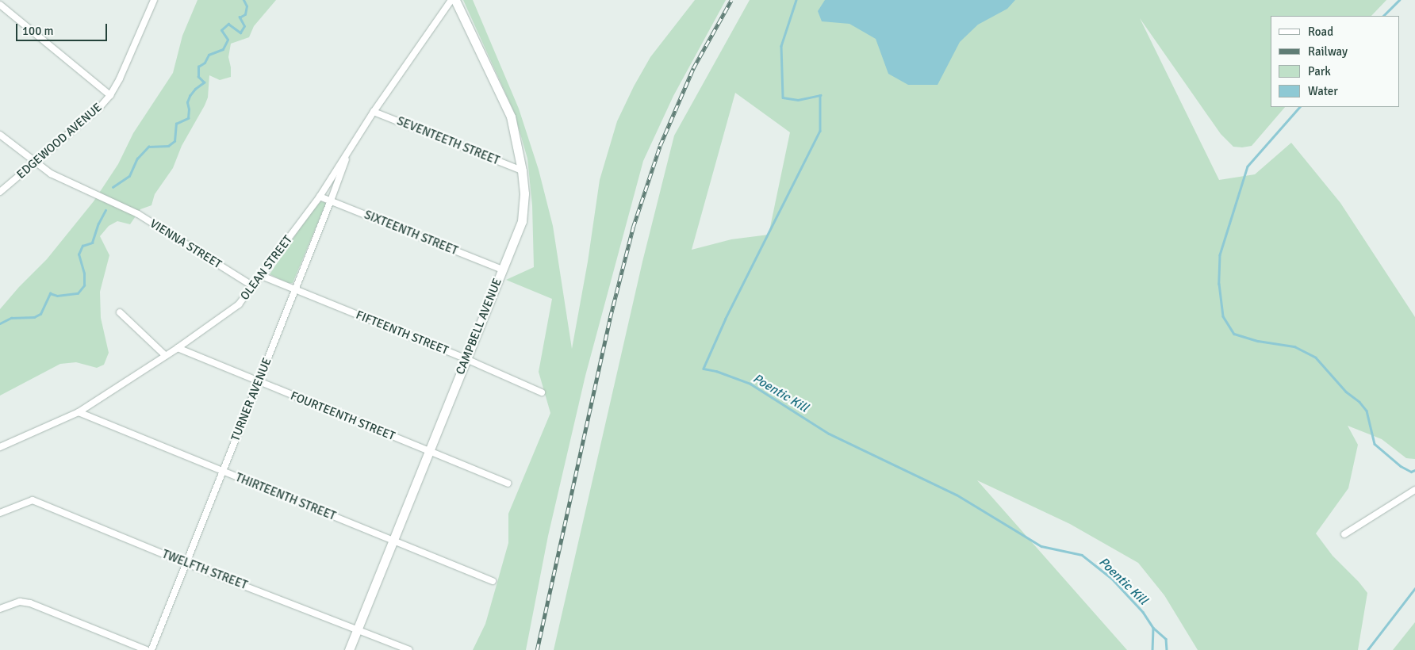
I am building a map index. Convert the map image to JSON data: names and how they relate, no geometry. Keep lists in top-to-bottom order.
{
  "streets": {
    "street": [
      "EDGEWOOD AVENUE",
      "SEVENTEETH STREET",
      "SIXTEENTH STREET",
      "VIENNA STREET",
      "OLEAN STREET",
      "CAMPBELL AVENUE",
      "FIFTEENTH STREET",
      "TURNER AVENUE",
      "FOURTEENTH STREET",
      "THIRTEENTH STREET",
      "TWELFTH STREET"
    ]
  },
  "crossings": [
    ["EDGEWOOD AVENUE", "VIENNA STREET"],
    ["SEVENTEETH STREET", "OLEAN STREET"],
    ["SEVENTEETH STREET", "CAMPBELL AVENUE"],
    ["SIXTEENTH STREET", "OLEAN STREET"],
    ["SIXTEENTH STREET", "CAMPBELL AVENUE"],
    ["SIXTEENTH STREET", "TURNER AVENUE"],
    ["VIENNA STREET", "OLEAN STREET"],
    ["OLEAN STREET", "FIFTEENTH STREET"],
    ["OLEAN STREET", "TURNER AVENUE"],
    ["OLEAN STREET", "FOURTEENTH STREET"],
    ["OLEAN STREET", "THIRTEENTH STREET"],
    ["CAMPBELL AVENUE", "FIFTEENTH STREET"],
    ["CAMPBELL AVENUE", "FOURTEENTH STREET"],
    ["CAMPBELL AVENUE", "THIRTEENTH STREET"],
    ["CAMPBELL AVENUE", "TWELFTH STREET"],
    ["FIFTEENTH STREET", "TURNER AVENUE"],
    ["TURNER AVENUE", "FOURTEENTH STREET"],
    ["TURNER AVENUE", "THIRTEENTH STREET"],
    ["TURNER AVENUE", "TWELFTH STREET"]
  ],
  "water": ["Poentic Kill"],
  "legend": [
    "Road",
    "Railway",
    "Park",
    "Water"
  ],
  "scale_bar": "100 m"
}
